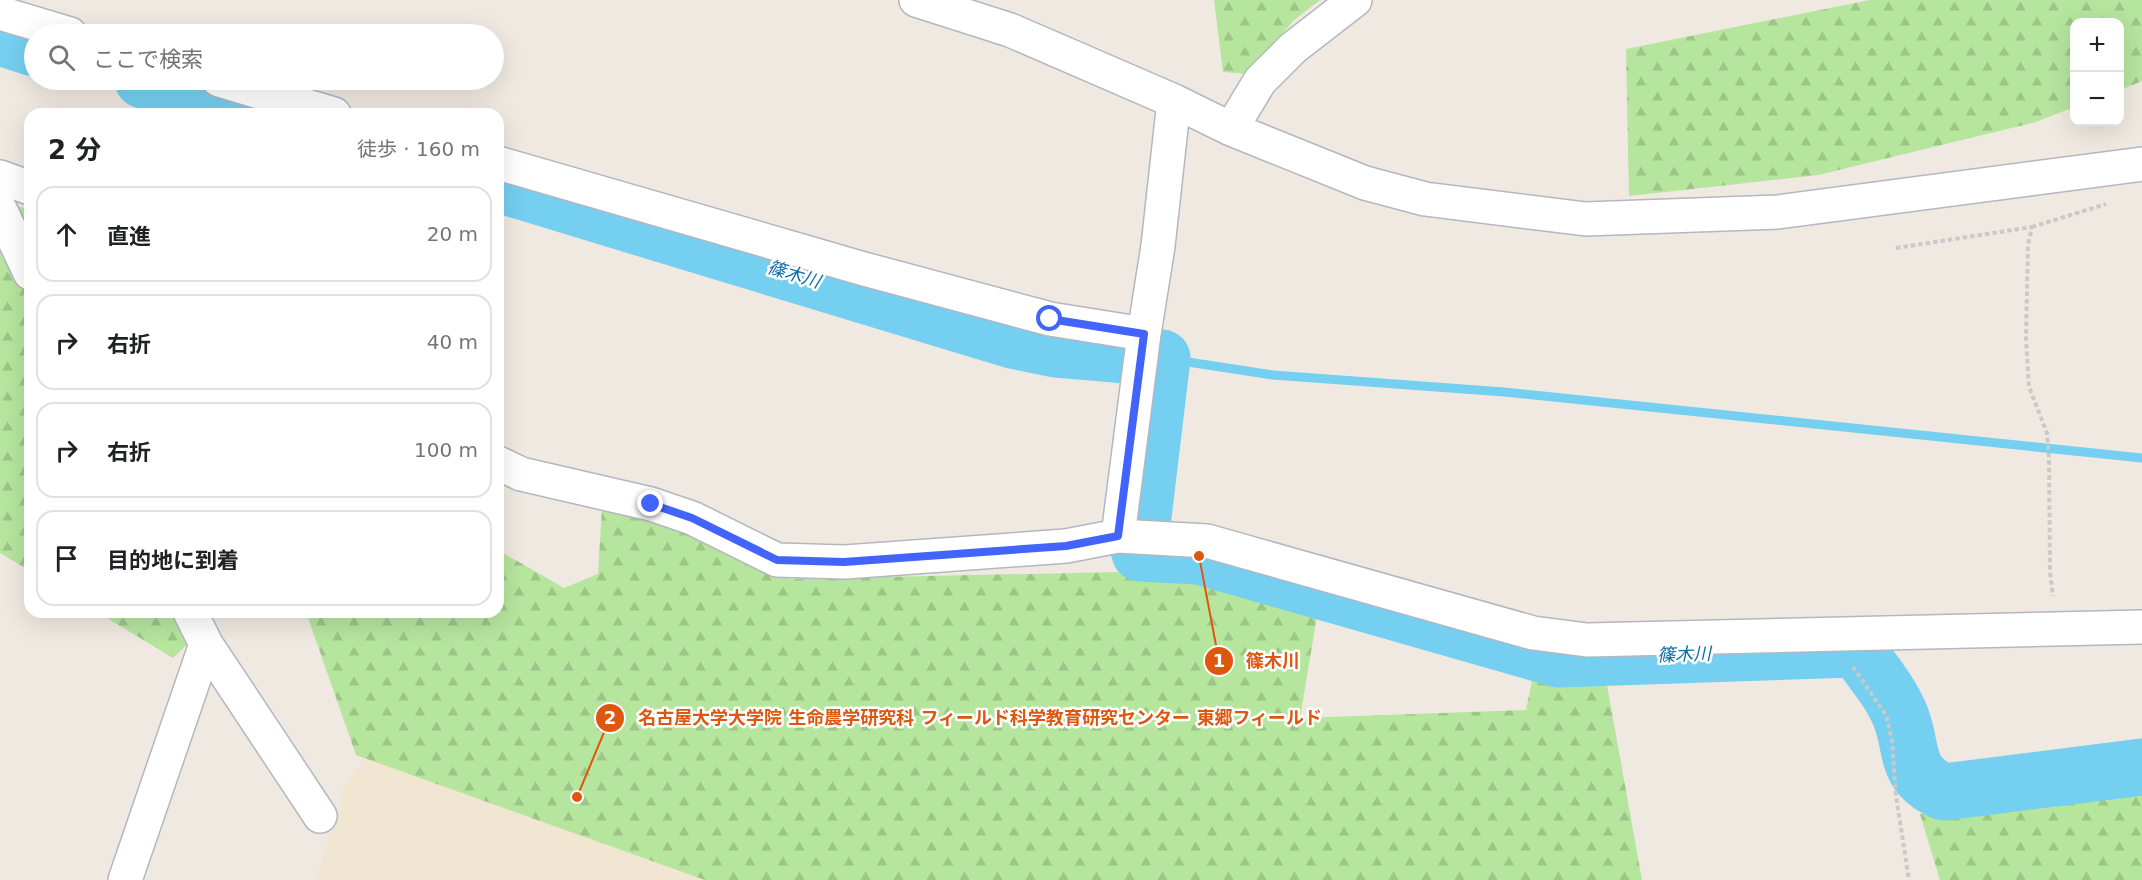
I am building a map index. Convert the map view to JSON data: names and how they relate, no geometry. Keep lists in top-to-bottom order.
{
  "water": ["篠木川"],
  "places": ["篠木川", "名古屋大学大学院 生命農学研究科 フィールド科学教育研究センター 東郷フィールド"],
  "page": {
    "map_buttons": ["+", "−"],
    "search": "ここで検索",
    "heading": ["2 分", "徒歩 · 160 m"],
    "list": [
      ["直進", "20 m"],
      ["右折", "40 m"],
      ["右折", "100 m"],
      "目的地に到着"
    ]
  }
}
